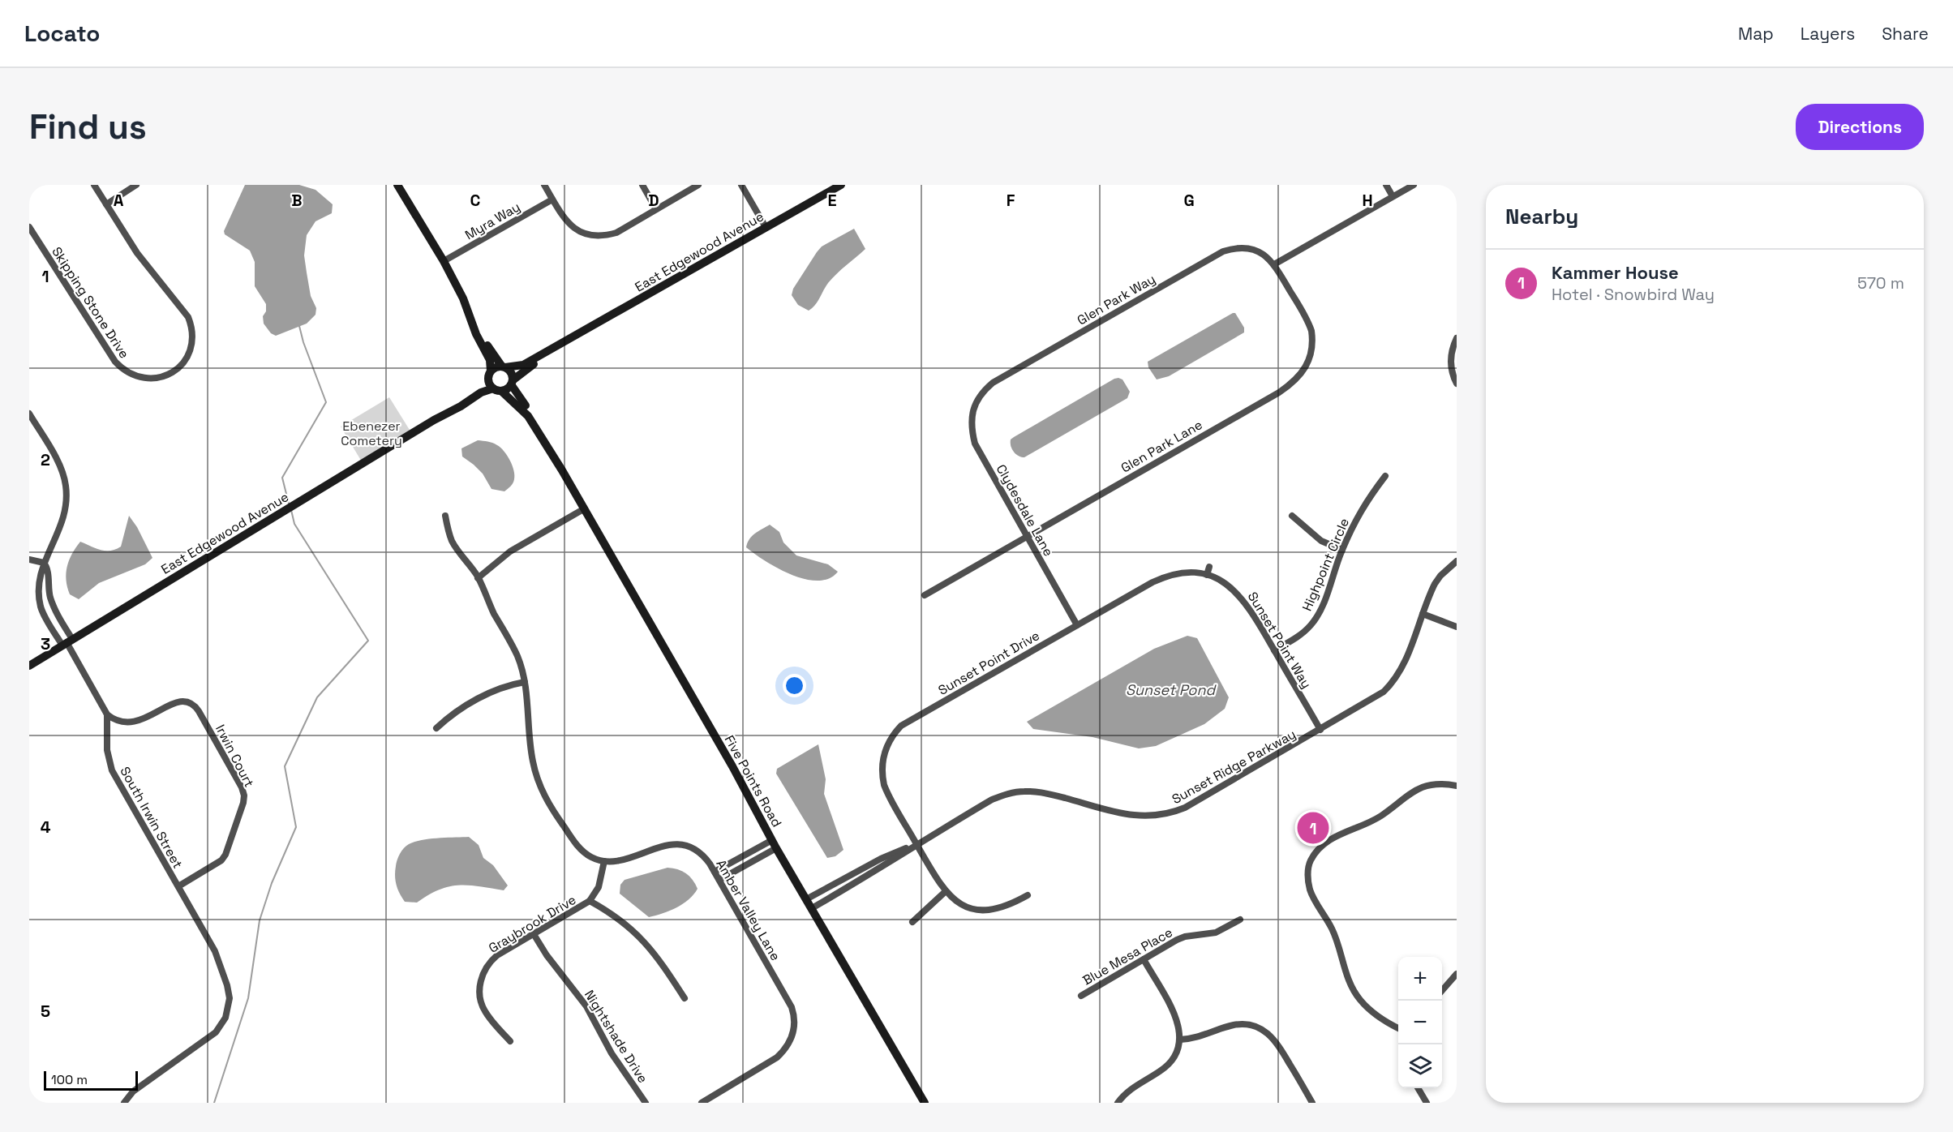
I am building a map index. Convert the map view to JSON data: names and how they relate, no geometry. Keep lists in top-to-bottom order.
{
  "streets": {
    "street": [
      "Myra Way",
      "East Edgewood Avenue",
      "Glen Park Way",
      "Skipping Stone Drive",
      "Glen Park Lane",
      "Clydesdale Lane",
      "Highpoint Circle",
      "Sunset Point Way",
      "Sunset Point Drive",
      "Irwin Court",
      "Sunset Ridge Parkway",
      "Five Points Road",
      "South Irwin Street",
      "Amber Valley Lane",
      "Graybrook Drive",
      "Blue Mesa Place",
      "Nightshade Drive"
    ]
  },
  "crossings": [
    ["East Edgewood Avenue", "South Irwin Street"],
    ["Glen Park Way", "Glen Park Lane"],
    ["Glen Park Way", "Clydesdale Lane"],
    ["Glen Park Lane", "Clydesdale Lane"],
    ["Clydesdale Lane", "Sunset Point Drive"],
    ["Highpoint Circle", "Sunset Point Way"],
    ["Sunset Point Way", "Sunset Point Drive"],
    ["Sunset Point Way", "Sunset Ridge Parkway"],
    ["Sunset Point Drive", "Sunset Ridge Parkway"],
    ["Irwin Court", "South Irwin Street"],
    ["Sunset Ridge Parkway", "Five Points Road"],
    ["Amber Valley Lane", "Graybrook Drive"],
    ["Graybrook Drive", "Nightshade Drive"]
  ],
  "water": ["Sunset Pond"],
  "parks": ["Ebenezer Cometery"],
  "scale_bar": "100 m",
  "page": {
    "header": "Locato",
    "nav": ["Map", "Layers", "Share"],
    "buttons": "Directions",
    "title": "Find us",
    "heading": "Nearby",
    "list": [
      {
        "mark": "1",
        "name": "Kammer House",
        "note": "Hotel · Snowbird Way",
        "value": "570 m"
      }
    ],
    "pins": "1",
    "map_buttons": ["+", "−"],
    "scale": "100 m"
  },
  "grid": {
    "columns": [
      "A",
      "B",
      "C",
      "D",
      "E",
      "F",
      "G",
      "H"
    ],
    "rows": [
      "1",
      "2",
      "3",
      "4",
      "5"
    ]
  }
}
